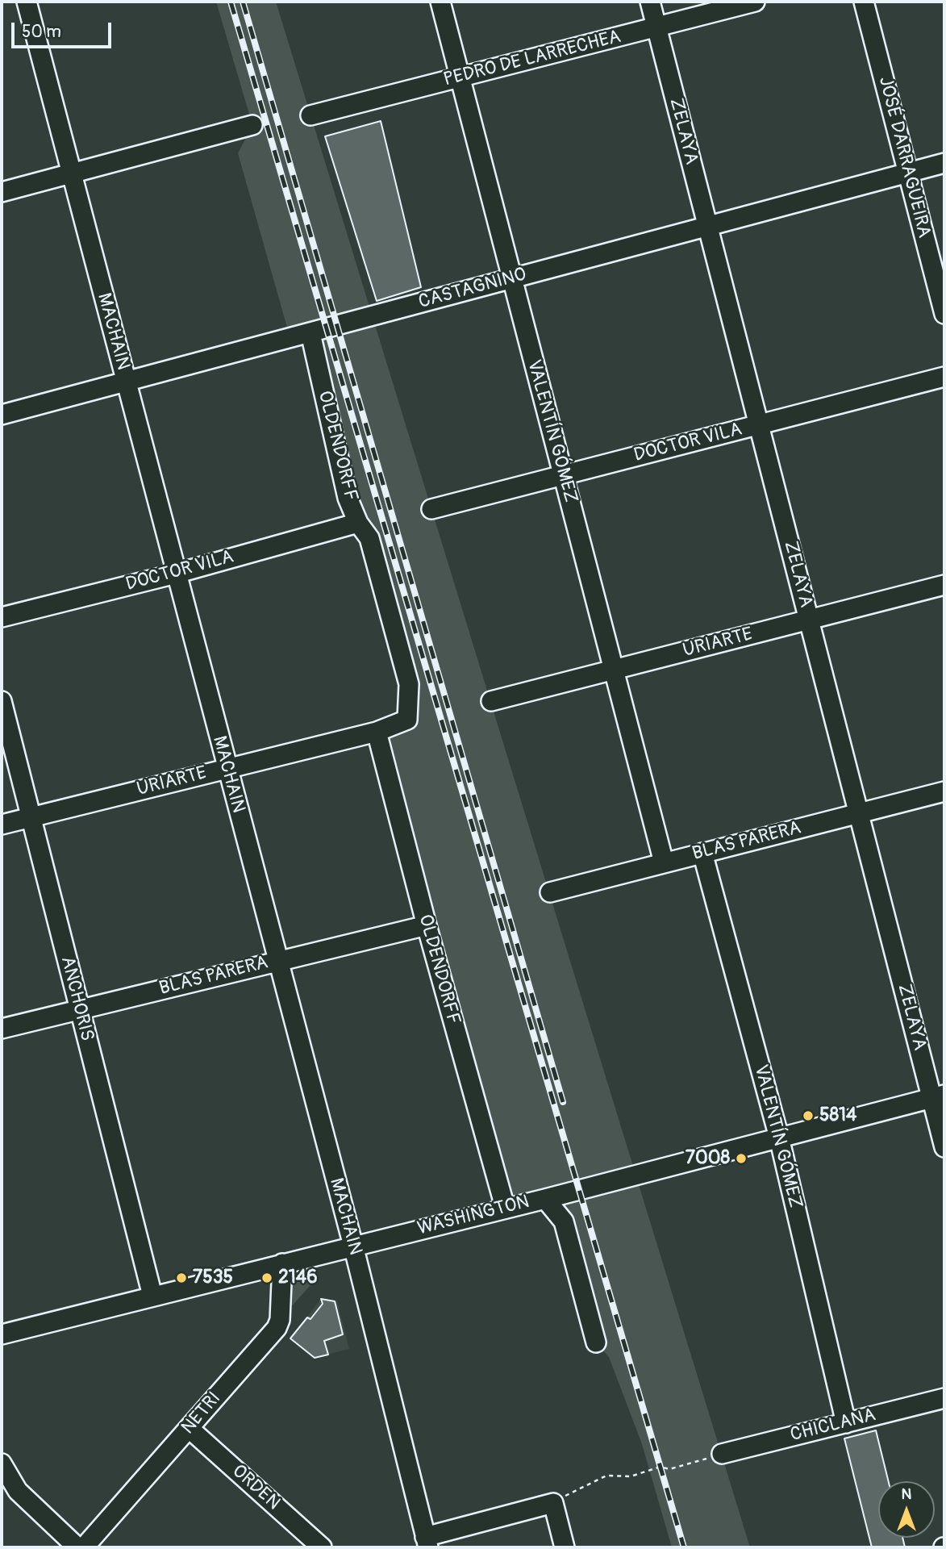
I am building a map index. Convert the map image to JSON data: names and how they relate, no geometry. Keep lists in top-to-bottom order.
{
  "streets": {
    "street": [
      "PEDRO DE LARRECHEA",
      "ZELAYA",
      "JOSÉ DARRAGUEIRA",
      "CASTAGNINO",
      "MACHAIN",
      "VALENTÍN GÓMEZ",
      "DOCTOR VILA",
      "OLDENDORFF",
      "URIARTE",
      "BLAS PARERA",
      "ANCHORIS",
      "WASHINGTON",
      "NETRI",
      "CHICLANA",
      "ORDEN"
    ]
  },
  "crossings": [
    ["PEDRO DE LARRECHEA", "ZELAYA"],
    ["PEDRO DE LARRECHEA", "VALENTÍN GÓMEZ"],
    ["ZELAYA", "CASTAGNINO"],
    ["ZELAYA", "DOCTOR VILA"],
    ["ZELAYA", "URIARTE"],
    ["ZELAYA", "BLAS PARERA"],
    ["ZELAYA", "WASHINGTON"],
    ["JOSÉ DARRAGUEIRA", "CASTAGNINO"],
    ["CASTAGNINO", "MACHAIN"],
    ["CASTAGNINO", "VALENTÍN GÓMEZ"],
    ["CASTAGNINO", "OLDENDORFF"],
    ["MACHAIN", "DOCTOR VILA"],
    ["MACHAIN", "URIARTE"],
    ["MACHAIN", "BLAS PARERA"],
    ["MACHAIN", "WASHINGTON"],
    ["VALENTÍN GÓMEZ", "DOCTOR VILA"],
    ["VALENTÍN GÓMEZ", "URIARTE"],
    ["VALENTÍN GÓMEZ", "BLAS PARERA"],
    ["VALENTÍN GÓMEZ", "WASHINGTON"],
    ["VALENTÍN GÓMEZ", "CHICLANA"],
    ["DOCTOR VILA", "OLDENDORFF"],
    ["OLDENDORFF", "URIARTE"],
    ["OLDENDORFF", "BLAS PARERA"],
    ["OLDENDORFF", "WASHINGTON"],
    ["URIARTE", "ANCHORIS"],
    ["BLAS PARERA", "ANCHORIS"],
    ["ANCHORIS", "WASHINGTON"],
    ["WASHINGTON", "NETRI"],
    ["NETRI", "ORDEN"]
  ],
  "places": [
    "5814",
    "7008",
    "7535",
    "2146"
  ],
  "scale_bar": "50 m",
  "north": "top"
}
